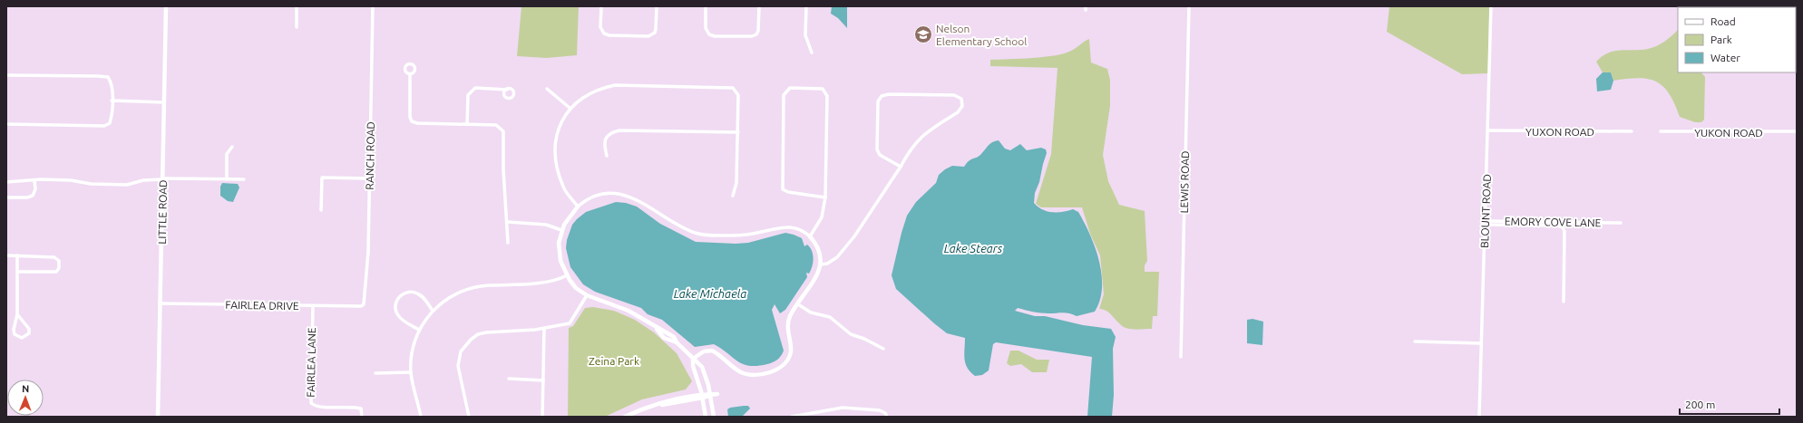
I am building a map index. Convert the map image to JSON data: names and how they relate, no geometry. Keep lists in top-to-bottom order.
{
  "streets": {
    "street": [
      "YUXON ROAD",
      "YUKON ROAD",
      "RANCH ROAD",
      "LEWIS ROAD",
      "BLOUNT ROAD",
      "LITTLE ROAD",
      "EMORY COVE LANE",
      "FAIRLEA DRIVE",
      "FAIRLEA LANE"
    ]
  },
  "crossings": [
    ["YUXON ROAD", "BLOUNT ROAD"],
    ["RANCH ROAD", "FAIRLEA DRIVE"],
    ["BLOUNT ROAD", "EMORY COVE LANE"],
    ["LITTLE ROAD", "FAIRLEA DRIVE"],
    ["FAIRLEA DRIVE", "FAIRLEA LANE"]
  ],
  "water": ["Lake Stears", "Lake Michaela"],
  "parks": ["Zeina Park"],
  "places": {
    "school or university": ["Nelson Elementary School"]
  },
  "legend": ["Road", "Park", "Water"],
  "scale_bar": "200 m",
  "north": "top"
}
